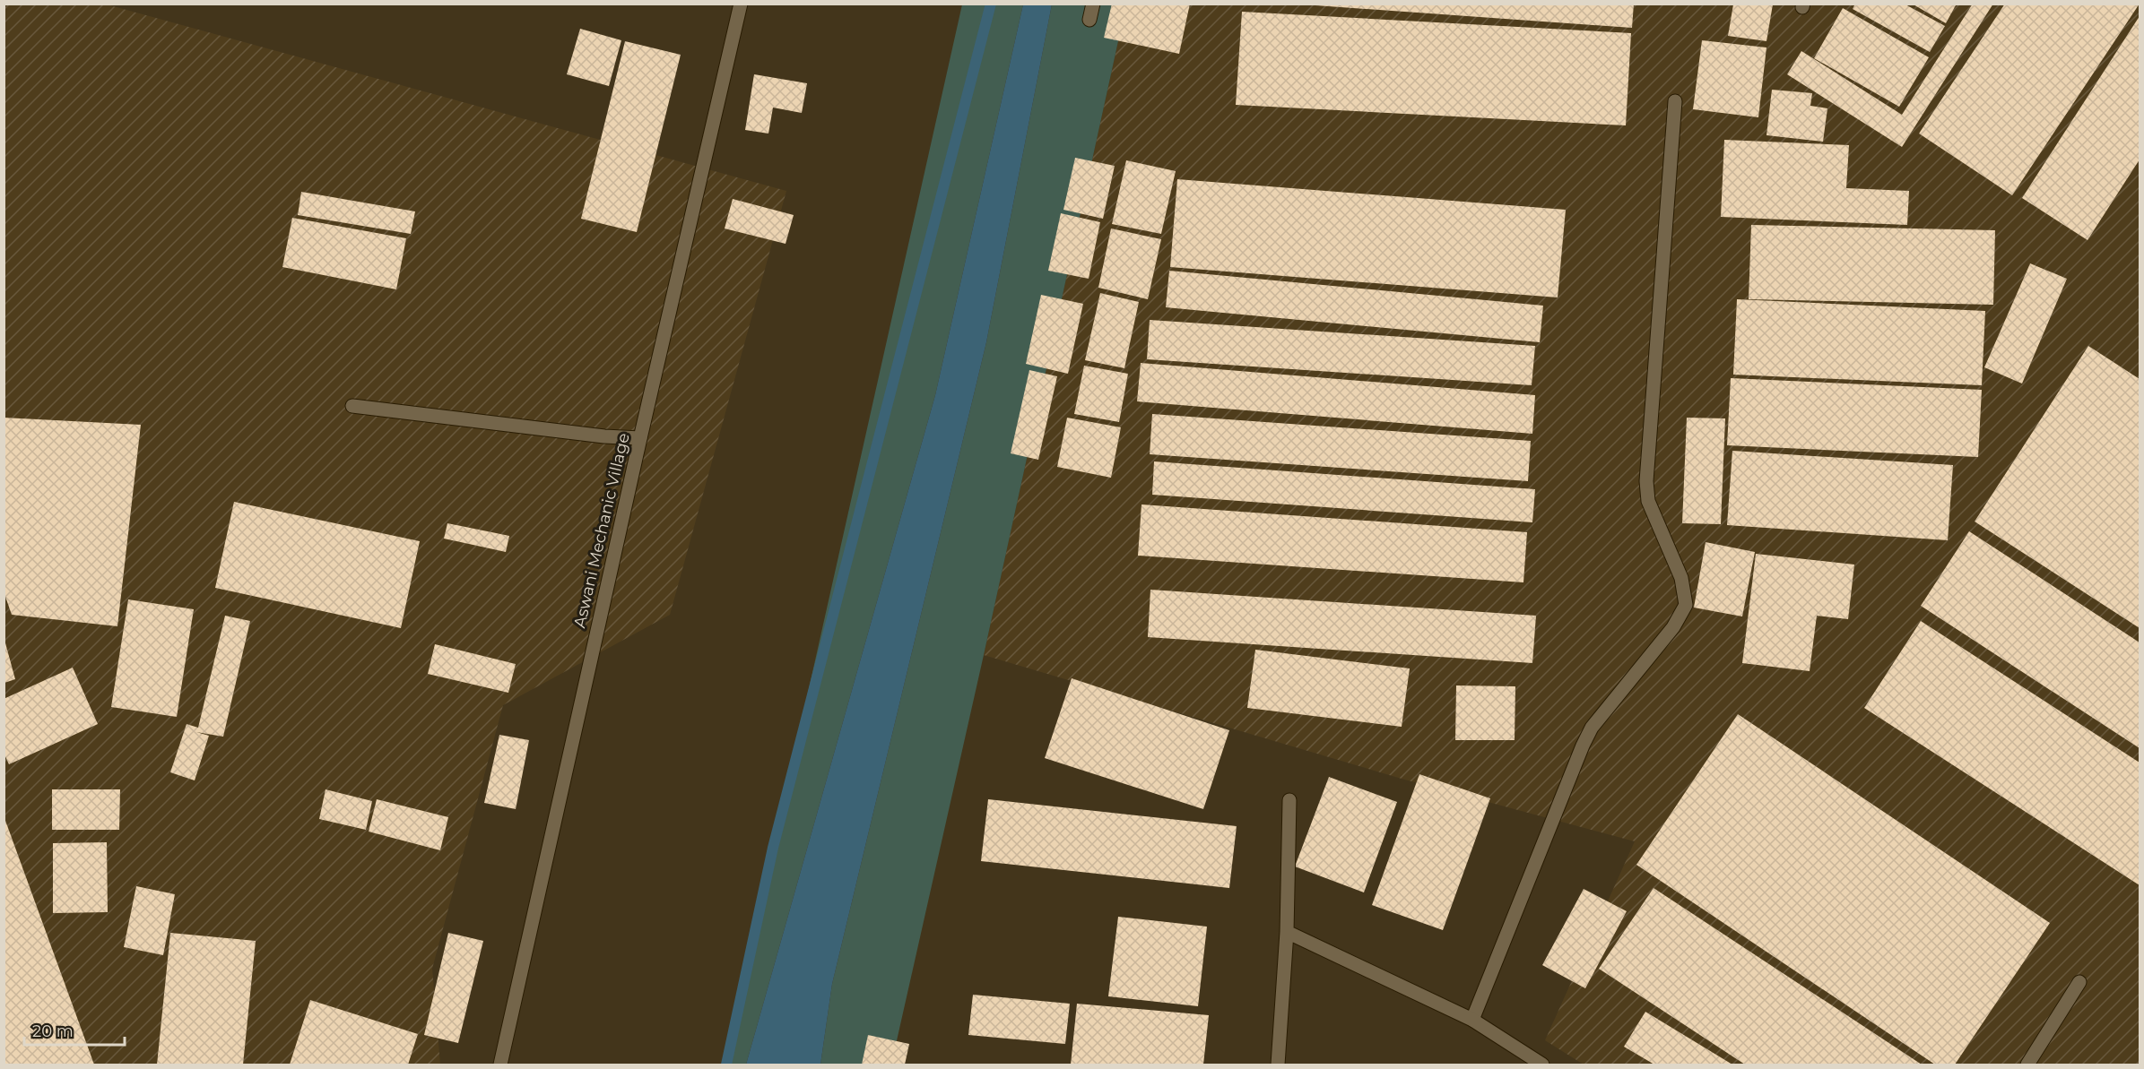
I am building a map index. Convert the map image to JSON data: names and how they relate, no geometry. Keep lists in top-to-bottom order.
{
  "streets": {
    "street": ["Aswani Mechanic Village"]
  },
  "scale_bar": "20 m"
}
